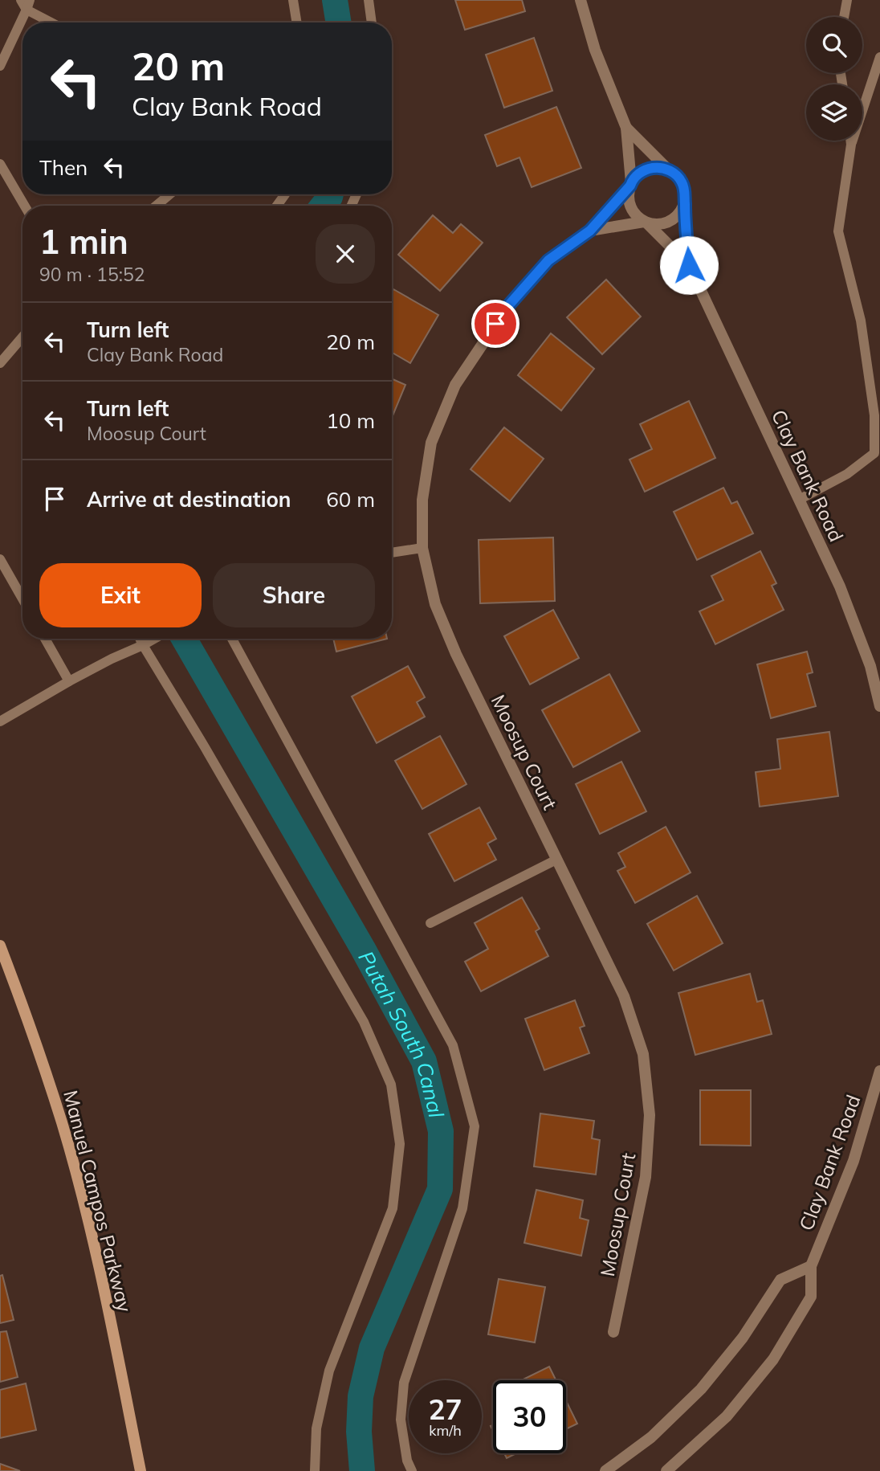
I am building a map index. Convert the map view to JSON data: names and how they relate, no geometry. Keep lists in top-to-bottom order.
{
  "streets": {
    "main road": ["Manuel Campos Parkway"],
    "street": ["Clay Bank Road", "Moosup Court"]
  },
  "crossings": [
    ["Clay Bank Road", "Moosup Court"]
  ],
  "water": ["Putah South Canal"],
  "page": {
    "turn": ["20 m", "Clay Bank Road"],
    "then": "Then",
    "heading": ["1 min", "90 m · 15:52"],
    "list": [
      {
        "name": "Turn left",
        "note": "Clay Bank Road",
        "value": "20 m"
      },
      {
        "name": "Turn left",
        "note": "Moosup Court",
        "value": "10 m"
      },
      {
        "name": "Arrive at destination",
        "value": "60 m"
      }
    ],
    "buttons": ["Exit", "Share"],
    "speed": "27 km/h",
    "limit": "30"
  }
}
